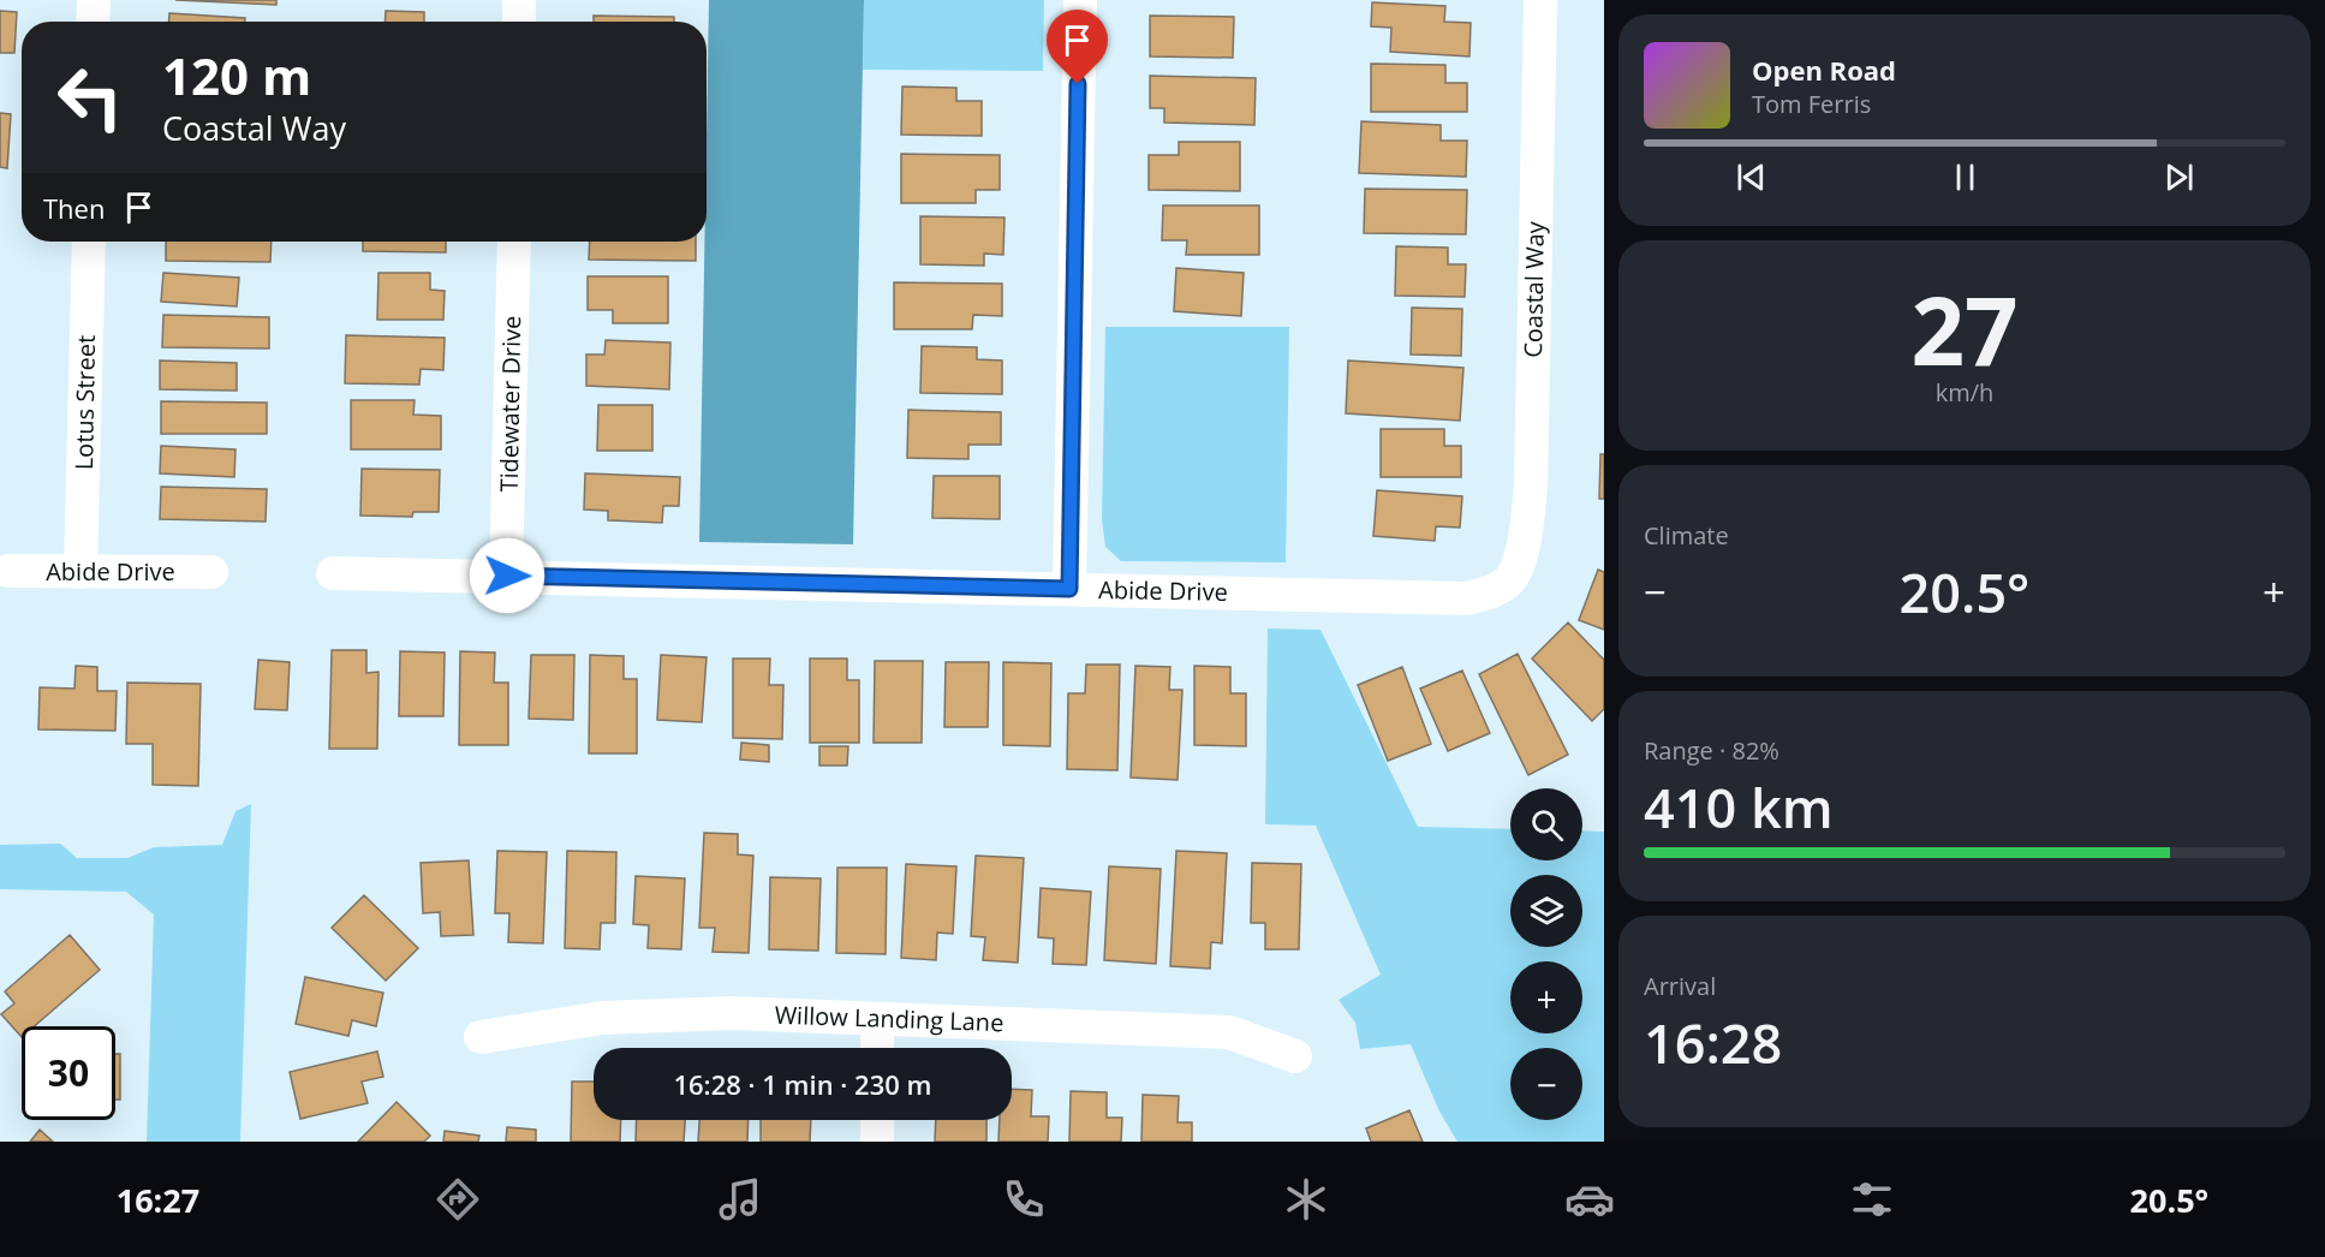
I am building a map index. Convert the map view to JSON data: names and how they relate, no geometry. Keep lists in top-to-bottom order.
{
  "streets": {
    "street": [
      "Coastal Way",
      "Lotus Street",
      "Tidewater Drive",
      "Abide Drive",
      "Willow Landing Lane"
    ]
  },
  "crossings": [
    ["Coastal Way", "Abide Drive"],
    ["Lotus Street", "Abide Drive"],
    ["Tidewater Drive", "Abide Drive"]
  ],
  "page": {
    "turn": ["120 m", "Coastal Way"],
    "song": ["Open Road", "Tom Ferris"],
    "then": "Then",
    "tile": [
      ["27", "km/h"],
      "Climate",
      ["Range · 82%", "410 km"],
      ["Arrival", "16:28"]
    ],
    "heat": ["−", "20.5°", "+"],
    "map_buttons": ["+", "−"],
    "limit": "30",
    "trip": "16:28 · 1 min · 230 m",
    "tabs": ["16:27", "20.5°"]
  }
}
